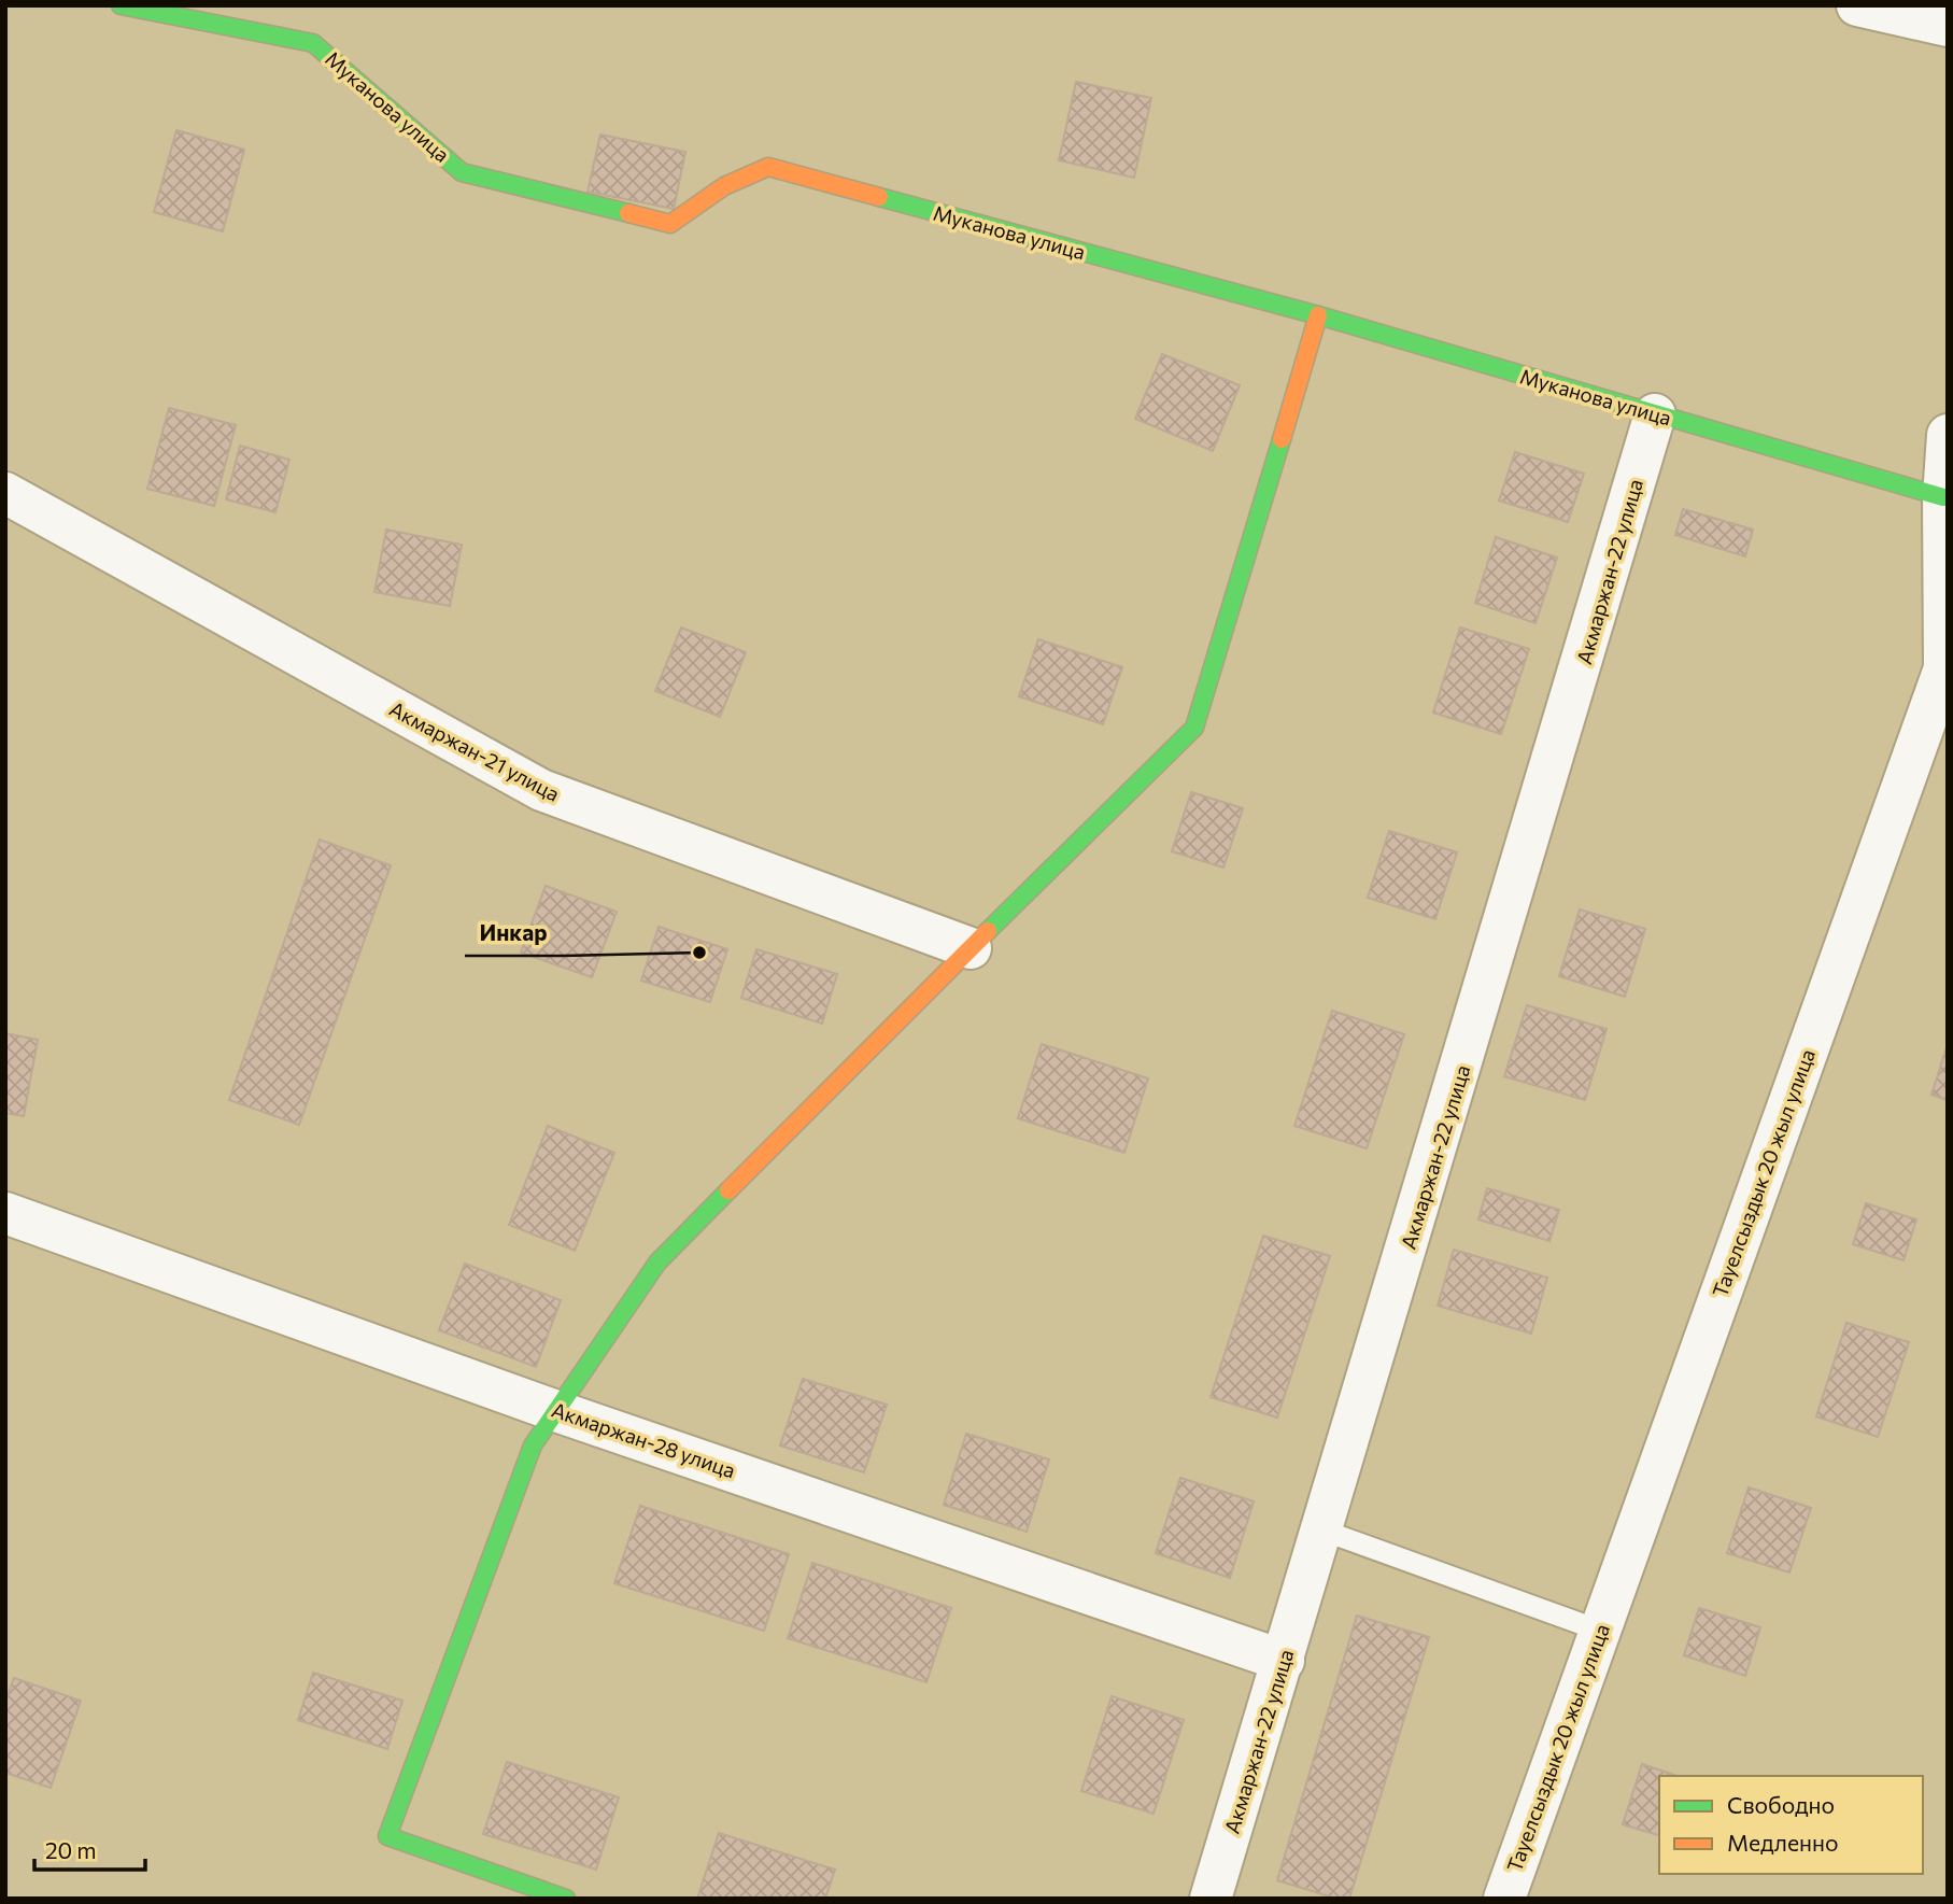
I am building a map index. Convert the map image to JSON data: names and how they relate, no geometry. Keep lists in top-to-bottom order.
{
  "streets": {
    "street": [
      "Муканова улица",
      "Акмаржан-22 улица",
      "Акмаржан-21 улица",
      "Тауелсыздык 20 жыл улица",
      "Акмаржан-28 улица"
    ]
  },
  "crossings": [
    ["Муканова улица", "Акмаржан-22 улица"],
    ["Муканова улица", "Тауелсыздык 20 жыл улица"],
    ["Акмаржан-22 улица", "Акмаржан-28 улица"]
  ],
  "places": ["Инкар"],
  "legend": ["Свободно", "Медленно"],
  "scale_bar": "20 m"
}
